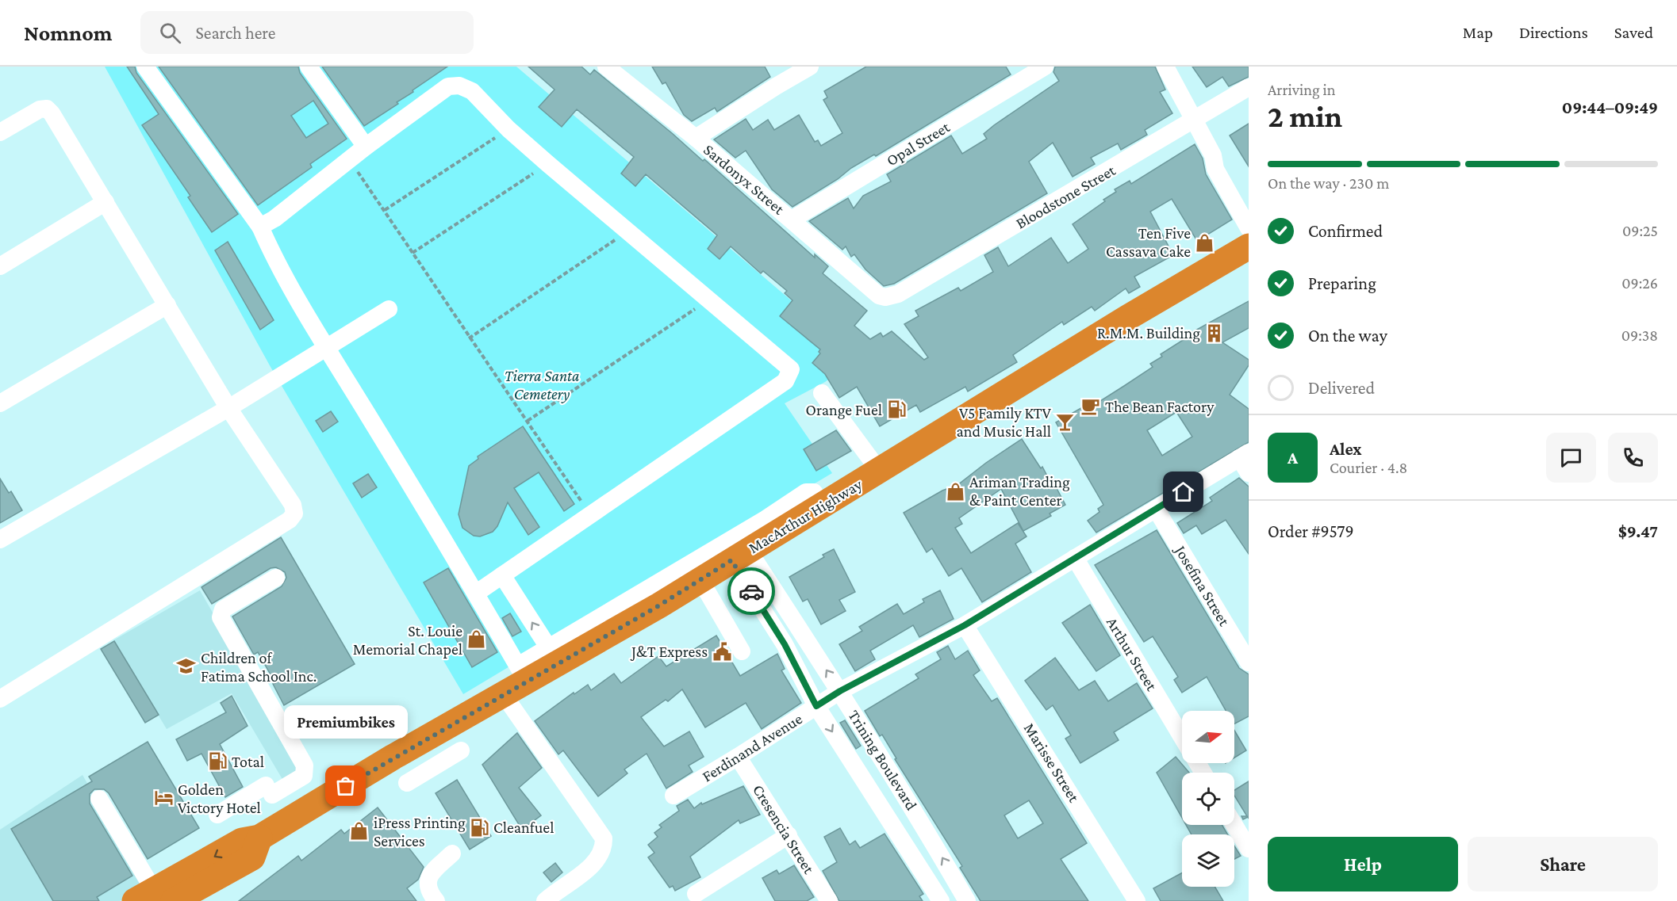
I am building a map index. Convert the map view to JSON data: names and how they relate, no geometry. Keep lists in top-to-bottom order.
{
  "streets": {
    "highway": ["MacArthur Highway"],
    "street": [
      "Opal Street",
      "Sardonyx Street",
      "Bloodstone Street",
      "Josefina Street",
      "Arthur Street",
      "Ferdinand Avenue",
      "Trining Boulevard",
      "Marisse Street",
      "Cresencia Street"
    ]
  },
  "crossings": [
    ["Opal Street", "Sardonyx Street"],
    ["Sardonyx Street", "Bloodstone Street"],
    ["MacArthur Highway", "Trining Boulevard"],
    ["Josefina Street", "Ferdinand Avenue"],
    ["Arthur Street", "Ferdinand Avenue"],
    ["Ferdinand Avenue", "Trining Boulevard"],
    ["Ferdinand Avenue", "Marisse Street"],
    ["Ferdinand Avenue", "Cresencia Street"]
  ],
  "parks": ["Tierra Santa Cemetery"],
  "places": {
    "shop": [
      "Ten Five Cassava Cake",
      "Ariman Trading & Paint Center",
      "St. Louie Memorial Chapel",
      "iPress Printing Services"
    ],
    "building": ["R.M.M. Building"],
    "cafe": ["The Bean Factory"],
    "fuel station": ["Orange Fuel", "Total", "Cleanfuel"],
    "bar": ["V5 Family KTV and Music Hall"],
    "public building": ["J&T Express"],
    "school or university": ["Children of Fatima School Inc."],
    "other": ["Premiumbikes"],
    "hotel": ["Golden Victory Hotel"]
  },
  "north": "right",
  "page": {
    "header": "Nomnom",
    "search": "Search here",
    "nav": ["Map", "Directions", "Saved"],
    "heading": ["2 min", "Arriving in", "09:44–09:49"],
    "panel": [
      "Alex",
      "Courier · 4.8",
      "Order #9579",
      "$9.47"
    ],
    "bar": "On the way · 230 m",
    "list": [
      ["Confirmed", "09:25"],
      ["Preparing", "09:26"],
      ["On the way", "09:38"],
      "Delivered"
    ],
    "round": "A",
    "bubble": "Premiumbikes",
    "buttons": ["Help", "Share"]
  }
}
